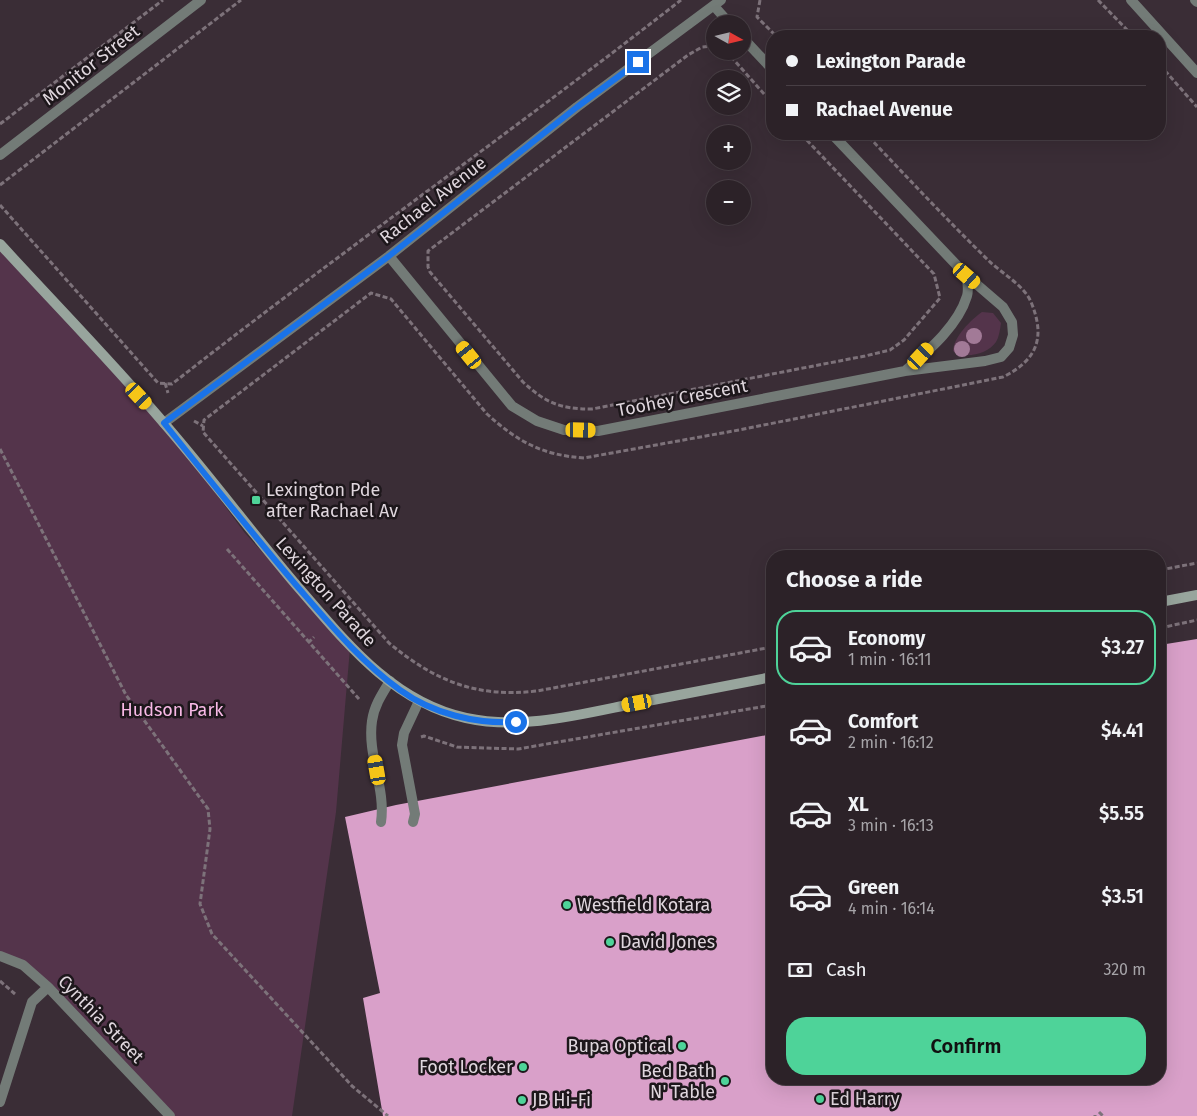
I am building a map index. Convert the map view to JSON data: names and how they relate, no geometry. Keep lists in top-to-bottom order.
{
  "streets": {
    "main road": ["Lexington Parade"],
    "street": [
      "Monitor Street",
      "Rachael Avenue",
      "Toohey Crescent",
      "Cynthia Street"
    ]
  },
  "crossings": [
    ["Rachael Avenue", "Toohey Crescent"],
    ["Rachael Avenue", "Lexington Parade"]
  ],
  "parks": ["Hudson Park"],
  "places": {
    "transit": ["Lexington Pde after Rachael Av"],
    "other": [
      "Westfield Kotara",
      "David Jones",
      "Bupa Optical",
      "Foot Locker",
      "Bed Bath N' Table",
      "Ed Harry",
      "JB Hi-Fi"
    ]
  },
  "north": "right",
  "page": {
    "map_buttons": ["+", "−"],
    "banner": ["Lexington Parade", "Rachael Avenue"],
    "heading": "Choose a ride",
    "list": [
      {
        "name": "Economy",
        "note": "1 min · 16:11",
        "value": "$3.27"
      },
      {
        "name": "Comfort",
        "note": "2 min · 16:12",
        "value": "$4.41"
      },
      {
        "name": "XL",
        "note": "3 min · 16:13",
        "value": "$5.55"
      },
      {
        "name": "Green",
        "note": "4 min · 16:14",
        "value": "$3.51"
      }
    ],
    "pay": ["Cash", "320 m"],
    "buttons": "Confirm"
  }
}
